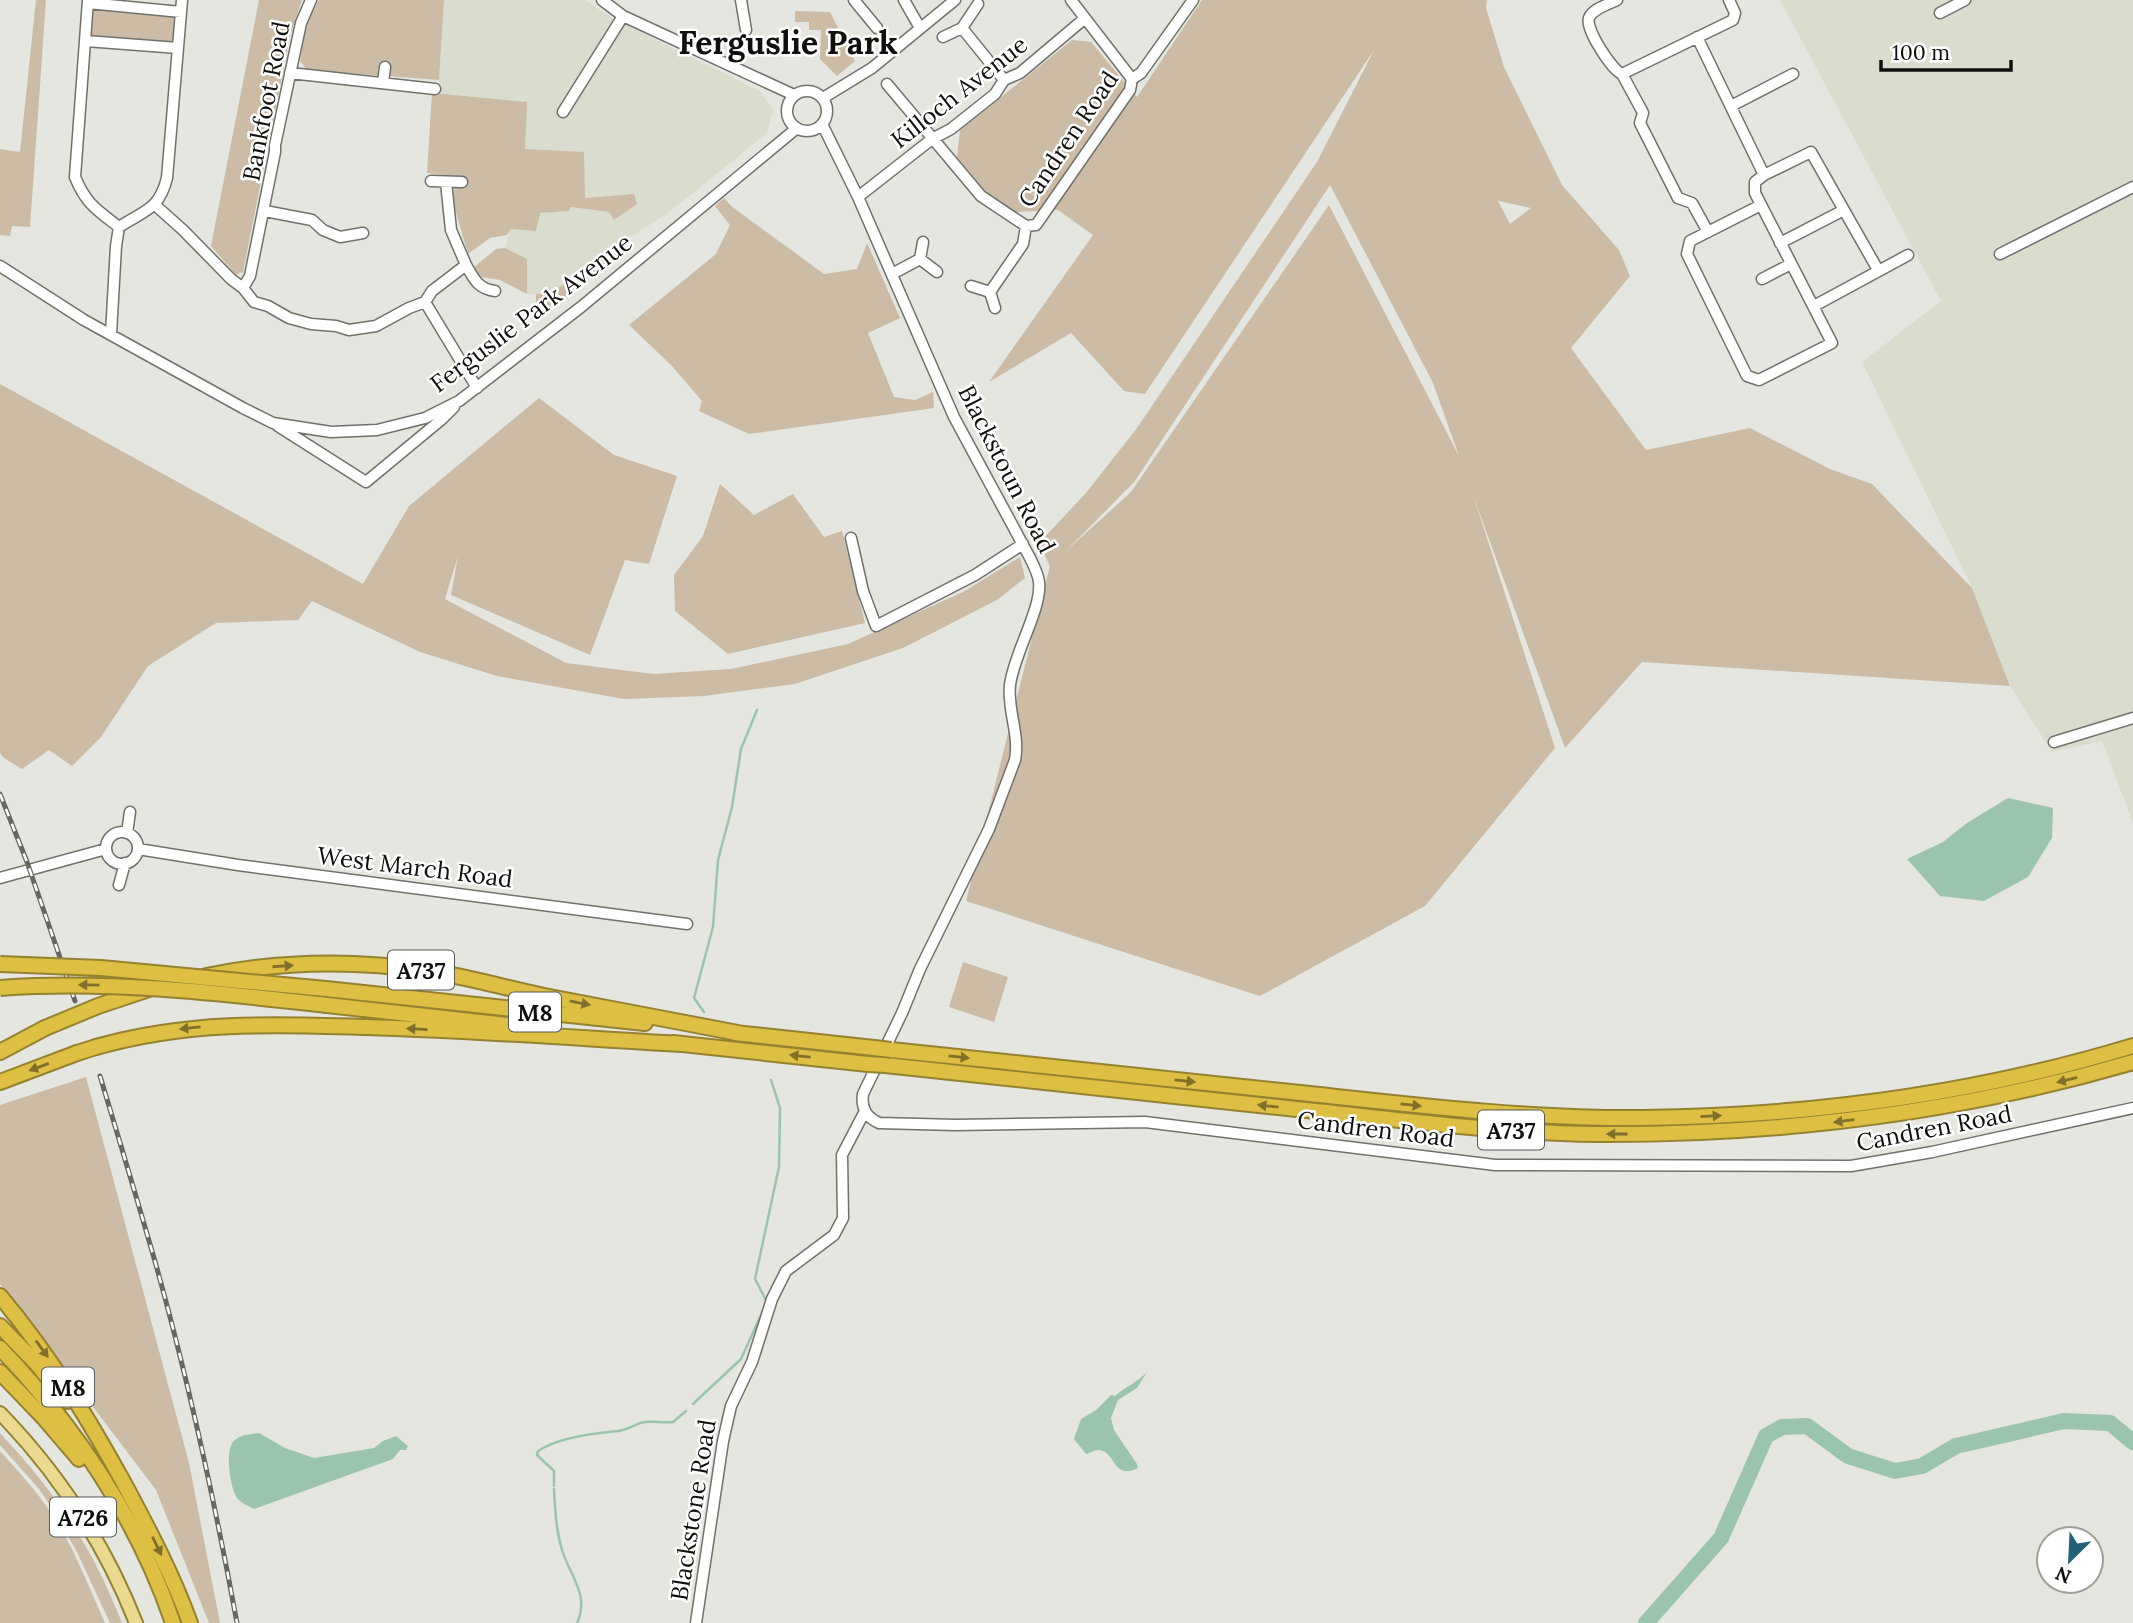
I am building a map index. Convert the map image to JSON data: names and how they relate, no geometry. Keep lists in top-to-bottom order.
{
  "streets": {
    "highway": ["A737", "M8"],
    "main road": ["A726"],
    "street": [
      "Killoch Avenue",
      "Bankfoot Road",
      "Candren Road",
      "Ferguslie Park Avenue",
      "Blackstoun Road",
      "West March Road",
      "Blackstone Road"
    ]
  },
  "crossings": [
    ["Killoch Avenue", "Candren Road"],
    ["Killoch Avenue", "Blackstoun Road"],
    ["Candren Road", "Blackstoun Road"],
    ["Candren Road", "Blackstone Road"],
    ["Ferguslie Park Avenue", "Blackstoun Road"],
    ["Blackstoun Road", "Blackstone Road"],
    ["A737", "M8"]
  ],
  "districts": ["Ferguslie Park"],
  "scale_bar": "100 m",
  "north": "bottom left"
}
